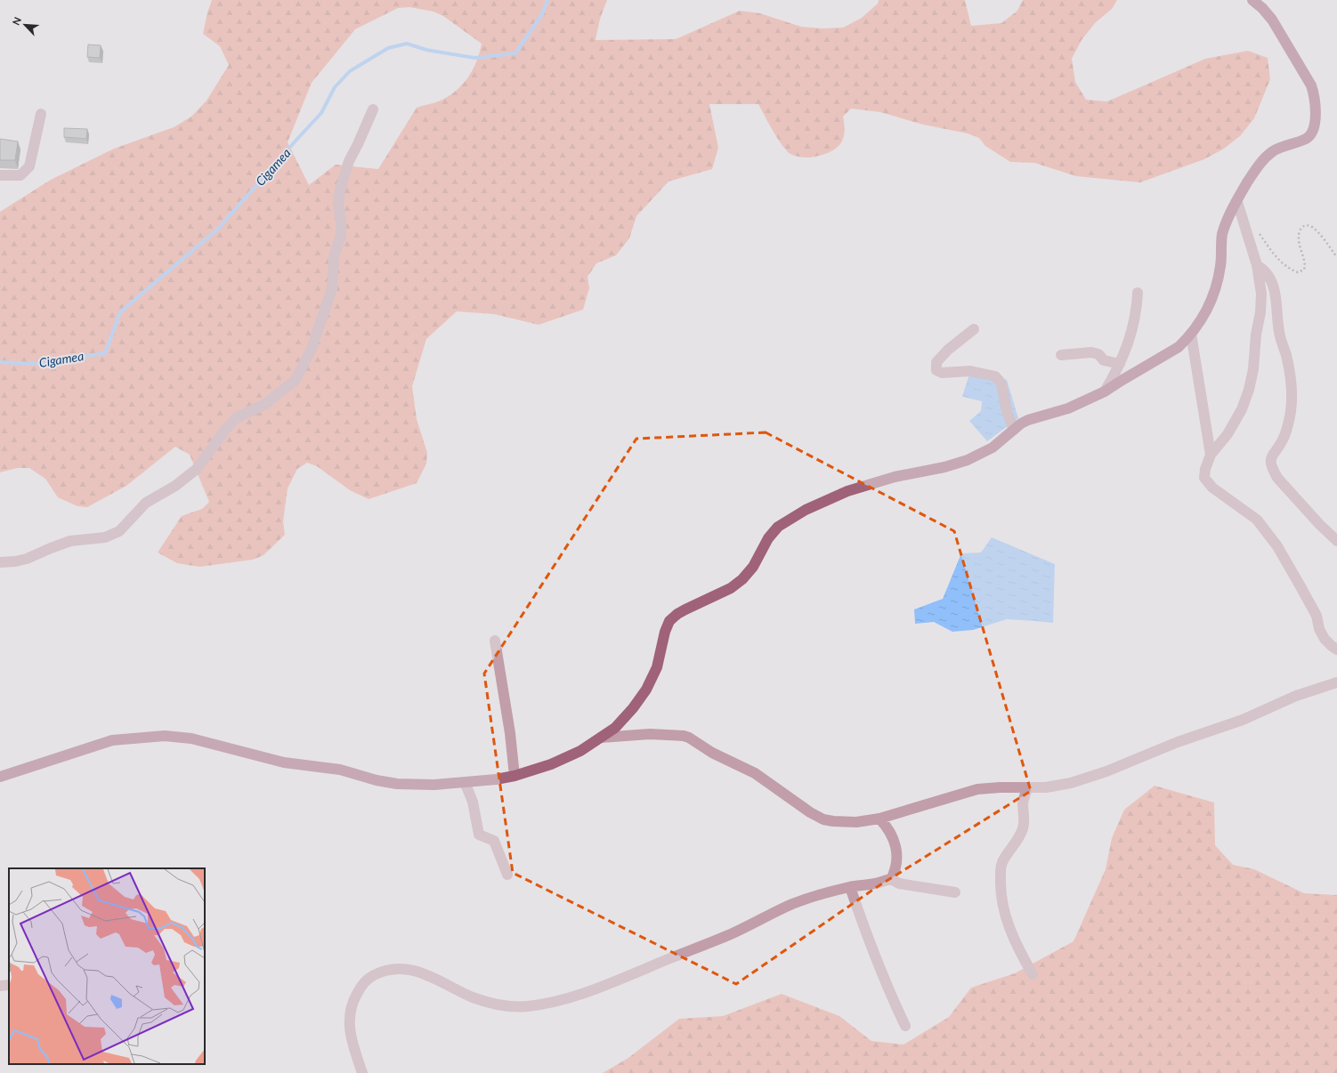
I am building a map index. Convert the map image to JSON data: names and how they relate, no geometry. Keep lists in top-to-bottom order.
{
  "water": ["Cigamea"],
  "north": "top left"
}
